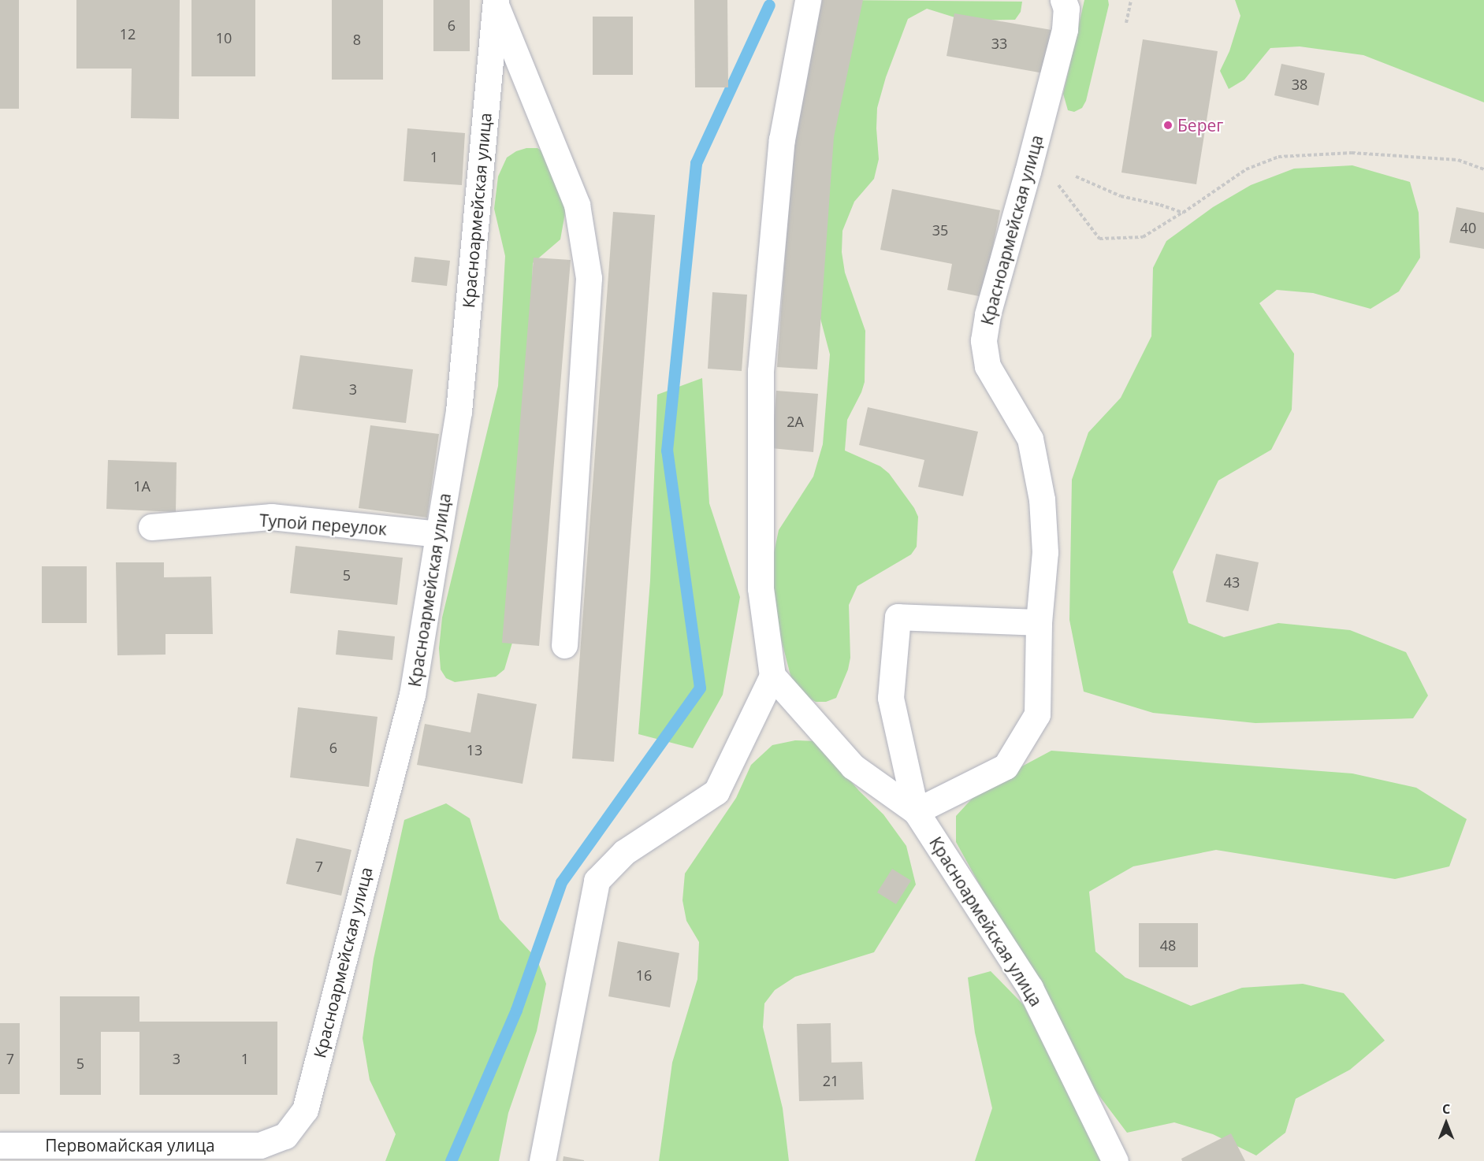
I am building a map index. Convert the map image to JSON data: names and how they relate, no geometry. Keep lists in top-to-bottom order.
{
  "streets": {
    "street": ["Красноармейская улица", "Тупой переулок", "Первомайская улица"]
  },
  "crossings": [
    ["Красноармейская улица", "Тупой переулок"],
    ["Красноармейская улица", "Первомайская улица"]
  ],
  "places": ["Берег"],
  "house_numbers": [
    "6",
    "12",
    "10",
    "8",
    "33",
    "38",
    "1",
    "40",
    "35",
    "3",
    "2А",
    "1А",
    "5",
    "43",
    "6",
    "13",
    "7",
    "48",
    "16",
    "7",
    "3",
    "1",
    "5",
    "21"
  ],
  "north": "top"
}
